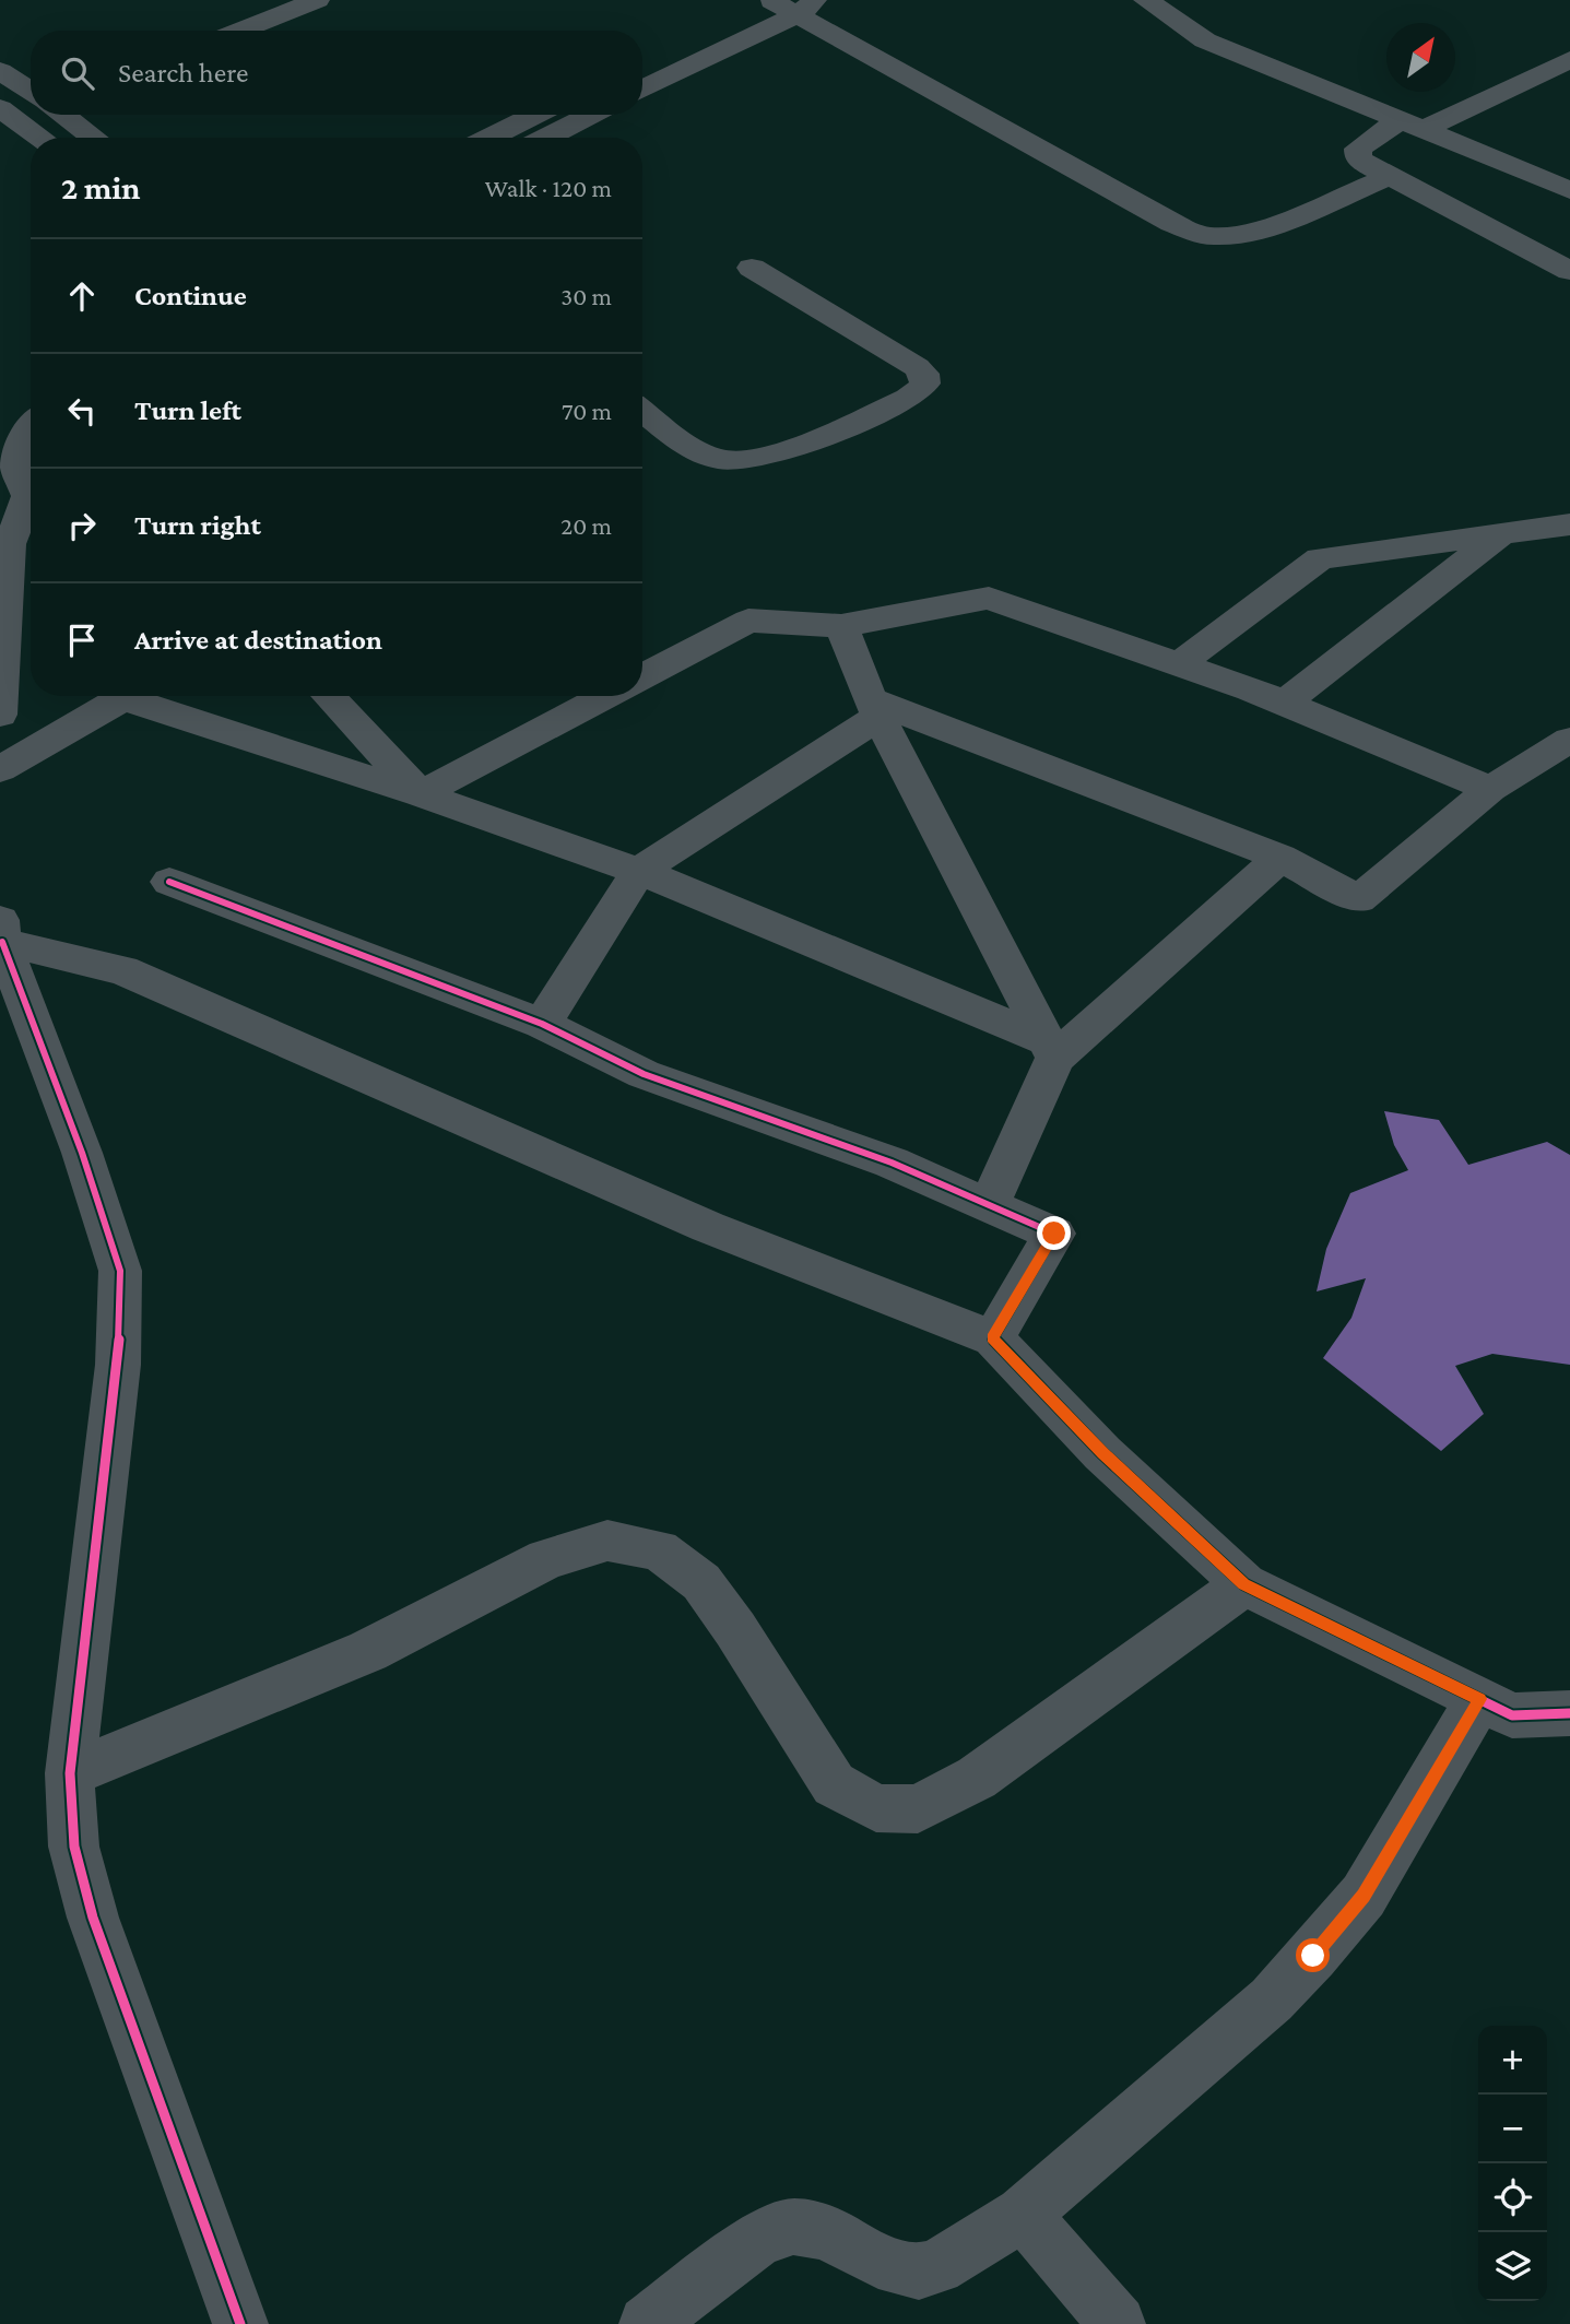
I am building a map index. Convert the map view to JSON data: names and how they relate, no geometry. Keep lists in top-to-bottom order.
{
  "north": "top right",
  "page": {
    "search": "Search here",
    "heading": ["2 min", "Walk · 120 m"],
    "list": [
      ["Continue", "30 m"],
      ["Turn left", "70 m"],
      ["Turn right", "20 m"],
      "Arrive at destination"
    ],
    "map_buttons": ["+", "−"]
  }
}
